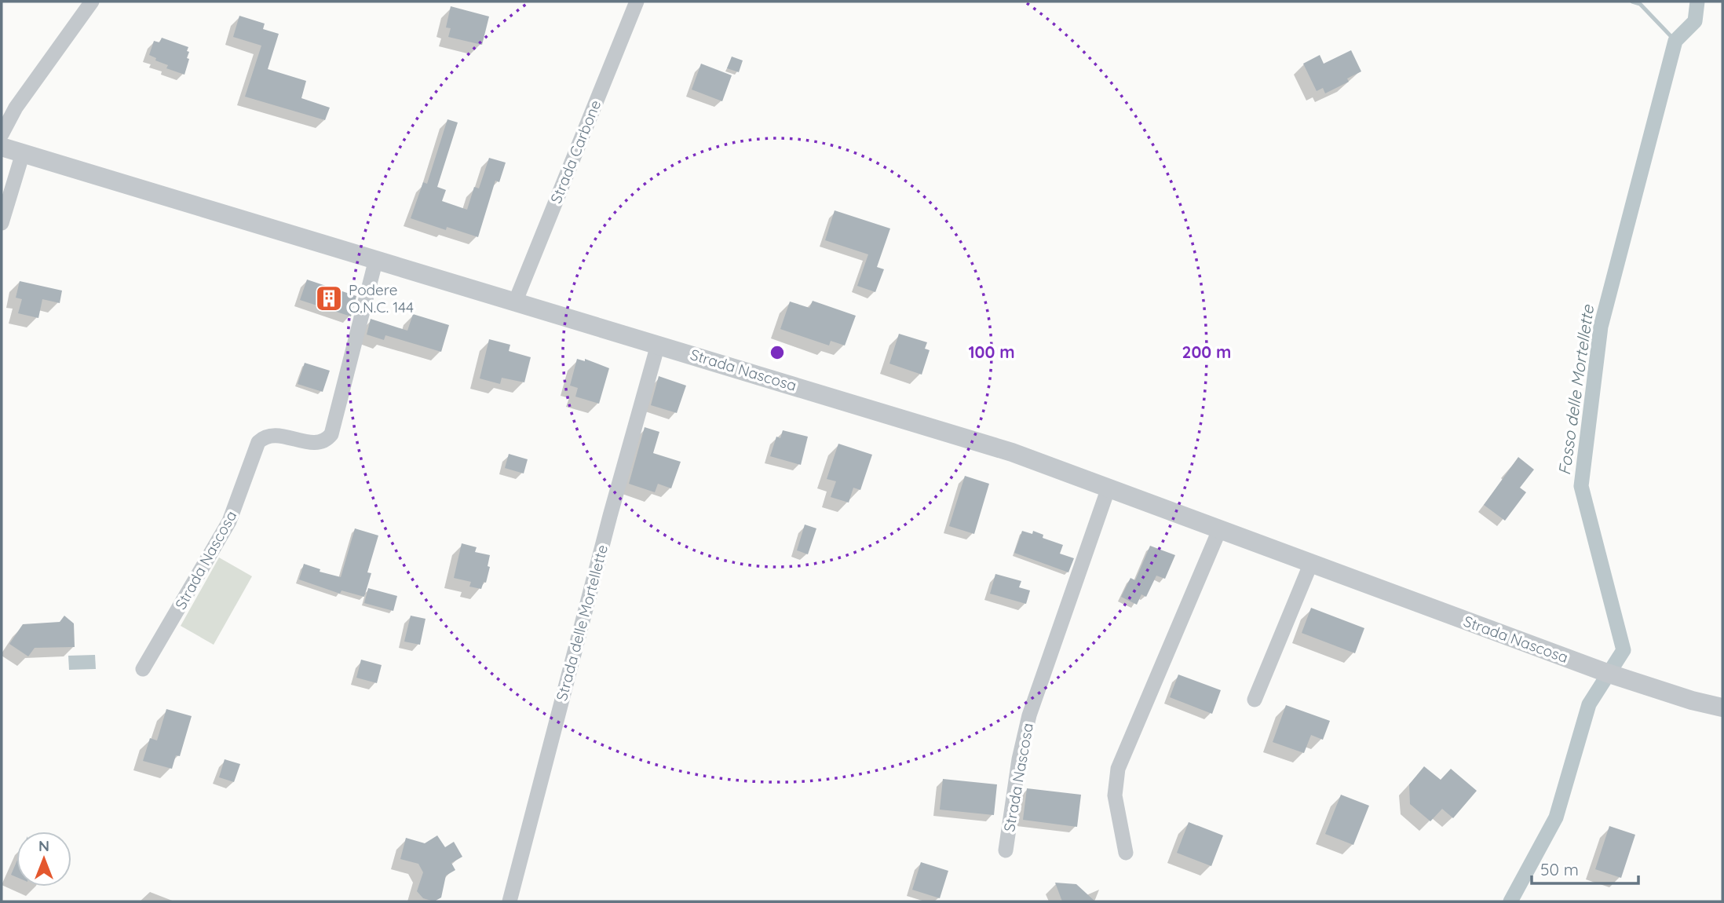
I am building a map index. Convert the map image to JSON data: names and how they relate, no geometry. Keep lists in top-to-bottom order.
{
  "streets": {
    "street": ["Strada Carbone", "Strada Nascosa", "Strada delle Mortellette"]
  },
  "crossings": [
    ["Strada Carbone", "Strada Nascosa"],
    ["Strada Nascosa", "Strada delle Mortellette"]
  ],
  "water": ["Fosso delle Mortellette"],
  "places": {
    "building": ["Podere O.N.C. 144"]
  },
  "scale_bar": "50 m",
  "north": "top",
  "rings": ["100 m", "200 m"]
}
